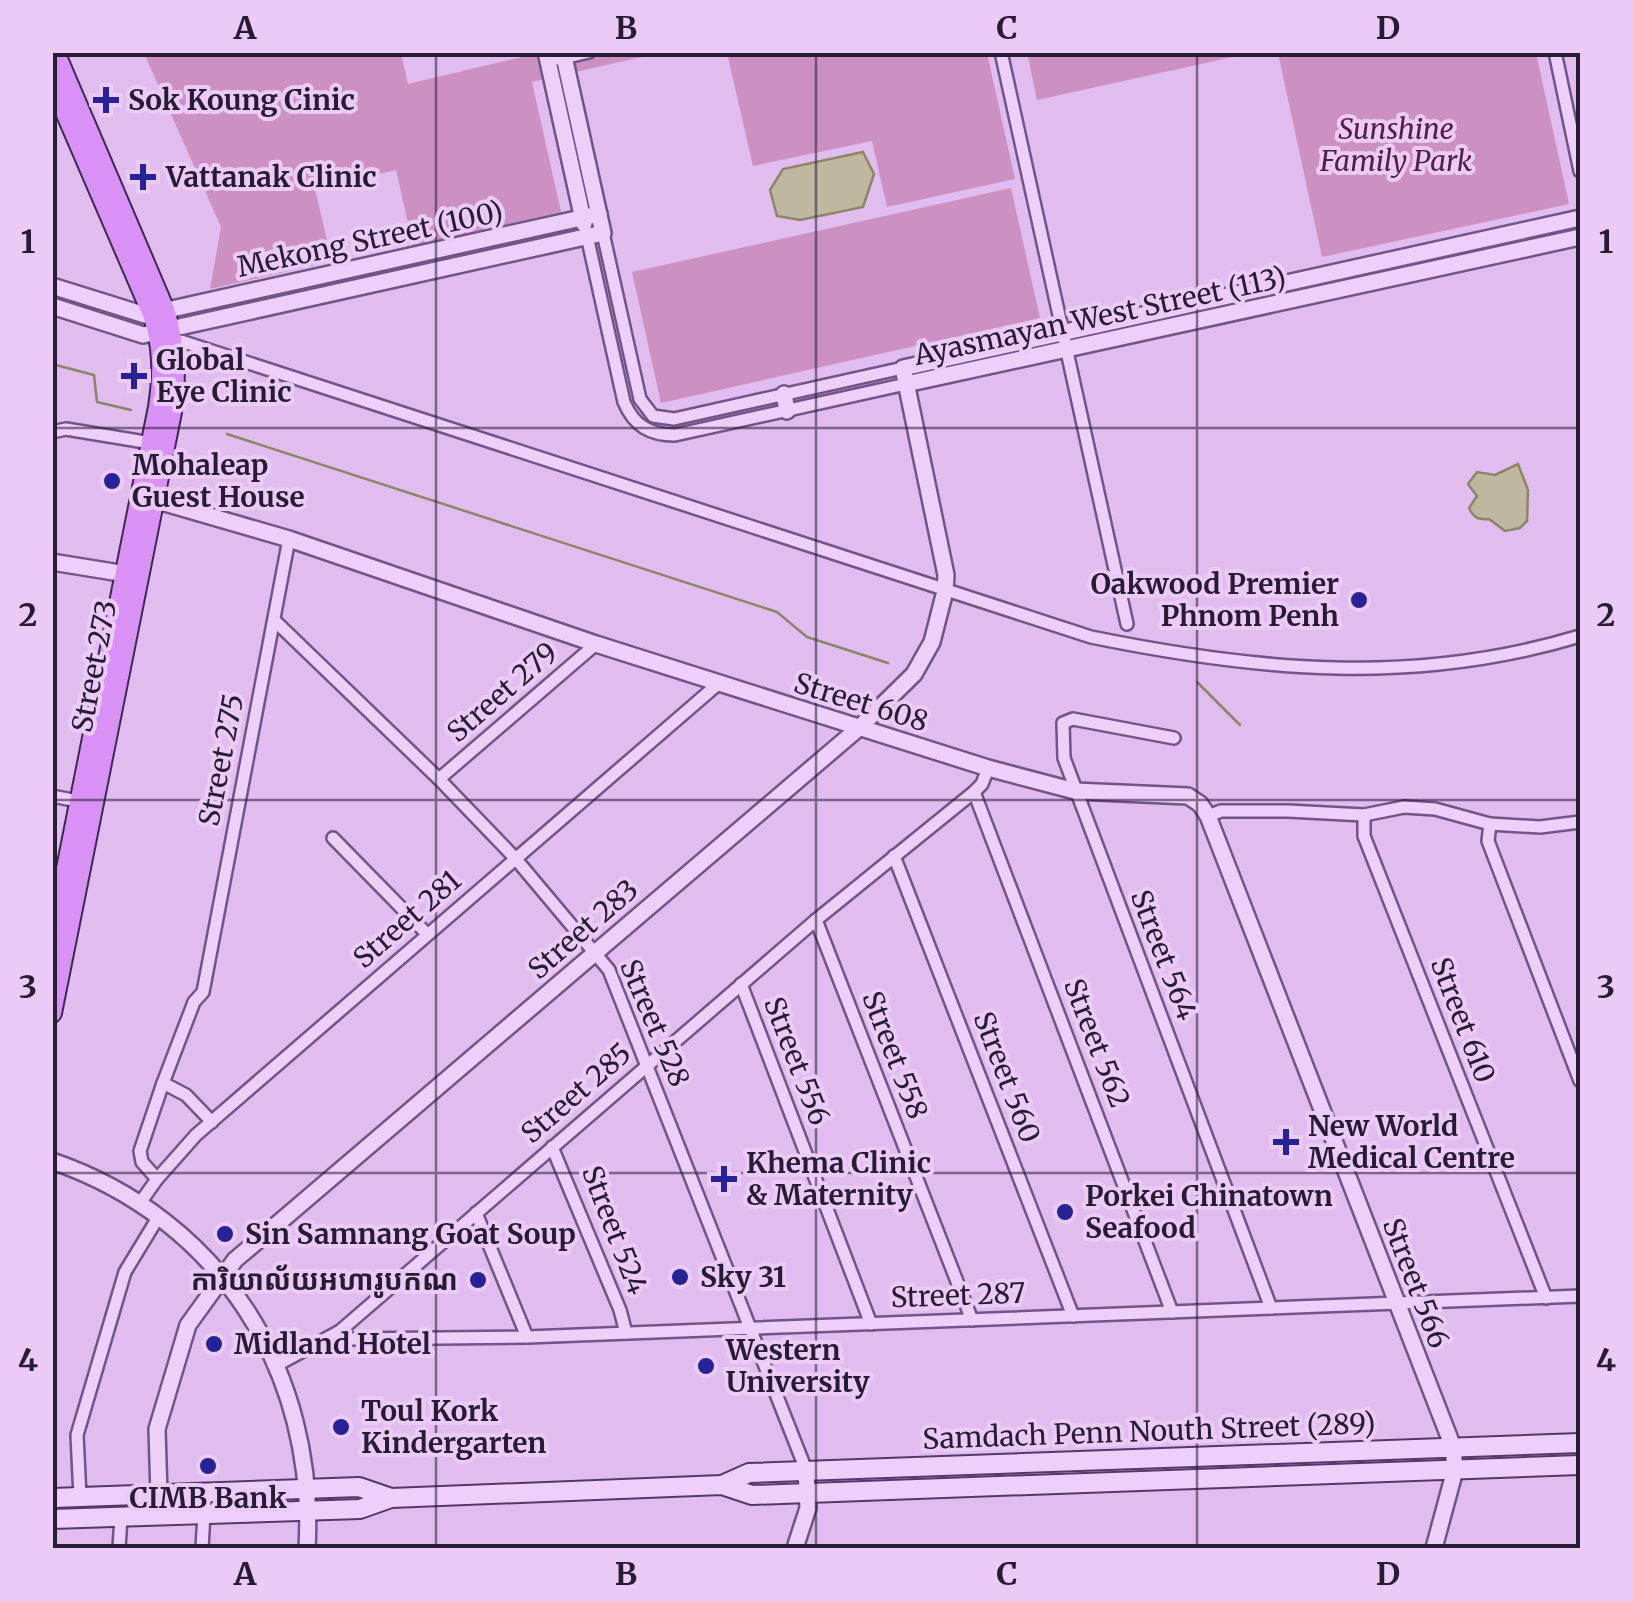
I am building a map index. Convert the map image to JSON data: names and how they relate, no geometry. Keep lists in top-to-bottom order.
{
  "streets": {
    "main road": ["Street 273", "Samdach Penn Nouth Street (289)"],
    "street": [
      "Mekong Street (100)",
      "Ayasmayan West Street (113)",
      "Street 279",
      "Street 608",
      "Street 275",
      "Street 281",
      "Street 283",
      "Street 564",
      "Street 610",
      "Street 528",
      "Street 562",
      "Street 558",
      "Street 556",
      "Street 560",
      "Street 285",
      "Street 524",
      "Street 566",
      "Street 287"
    ]
  },
  "crossings": [
    ["Mekong Street (100)", "Ayasmayan West Street (113)"],
    ["Mekong Street (100)", "Street 273"],
    ["Ayasmayan West Street (113)", "Street 283"],
    ["Street 273", "Street 608"],
    ["Street 279", "Street 608"],
    ["Street 279", "Street 528"],
    ["Street 608", "Street 275"],
    ["Street 608", "Street 281"],
    ["Street 608", "Street 283"],
    ["Street 608", "Street 564"],
    ["Street 608", "Street 285"],
    ["Street 608", "Street 566"],
    ["Street 275", "Street 281"],
    ["Street 275", "Street 528"],
    ["Street 281", "Street 528"],
    ["Street 283", "Street 528"],
    ["Street 283", "Samdach Penn Nouth Street (289)"],
    ["Street 564", "Street 287"],
    ["Street 610", "Street 287"],
    ["Street 528", "Street 285"],
    ["Street 528", "Street 287"],
    ["Street 528", "Samdach Penn Nouth Street (289)"],
    ["Street 562", "Street 285"],
    ["Street 562", "Street 287"],
    ["Street 558", "Street 285"],
    ["Street 558", "Street 287"],
    ["Street 556", "Street 285"],
    ["Street 556", "Street 287"],
    ["Street 560", "Street 285"],
    ["Street 560", "Street 287"],
    ["Street 285", "Street 524"],
    ["Street 285", "Street 287"],
    ["Street 524", "Street 287"],
    ["Street 566", "Street 287"],
    ["Street 566", "Samdach Penn Nouth Street (289)"]
  ],
  "parks": ["Sunshine Family Park"],
  "places": {
    "health": [
      "Sok Koung Cinic",
      "Vattanak Clinic",
      "Global Eye Clinic",
      "New World Medical Centre",
      "Khema Clinic & Maternity"
    ],
    "other": [
      "Mohaleap Guest House",
      "Oakwood Premier Phnom Penh",
      "Porkei Chinatown Seafood",
      "Sin Samnang Goat Soup",
      "Sky 31",
      "ការិយាល័យអហារូបកណ",
      "Midland Hotel",
      "Western University",
      "Toul Kork Kindergarten",
      "CIMB Bank"
    ]
  },
  "grid": {
    "columns": [
      "A",
      "B",
      "C",
      "D"
    ],
    "rows": [
      "1",
      "2",
      "3",
      "4"
    ]
  }
}
